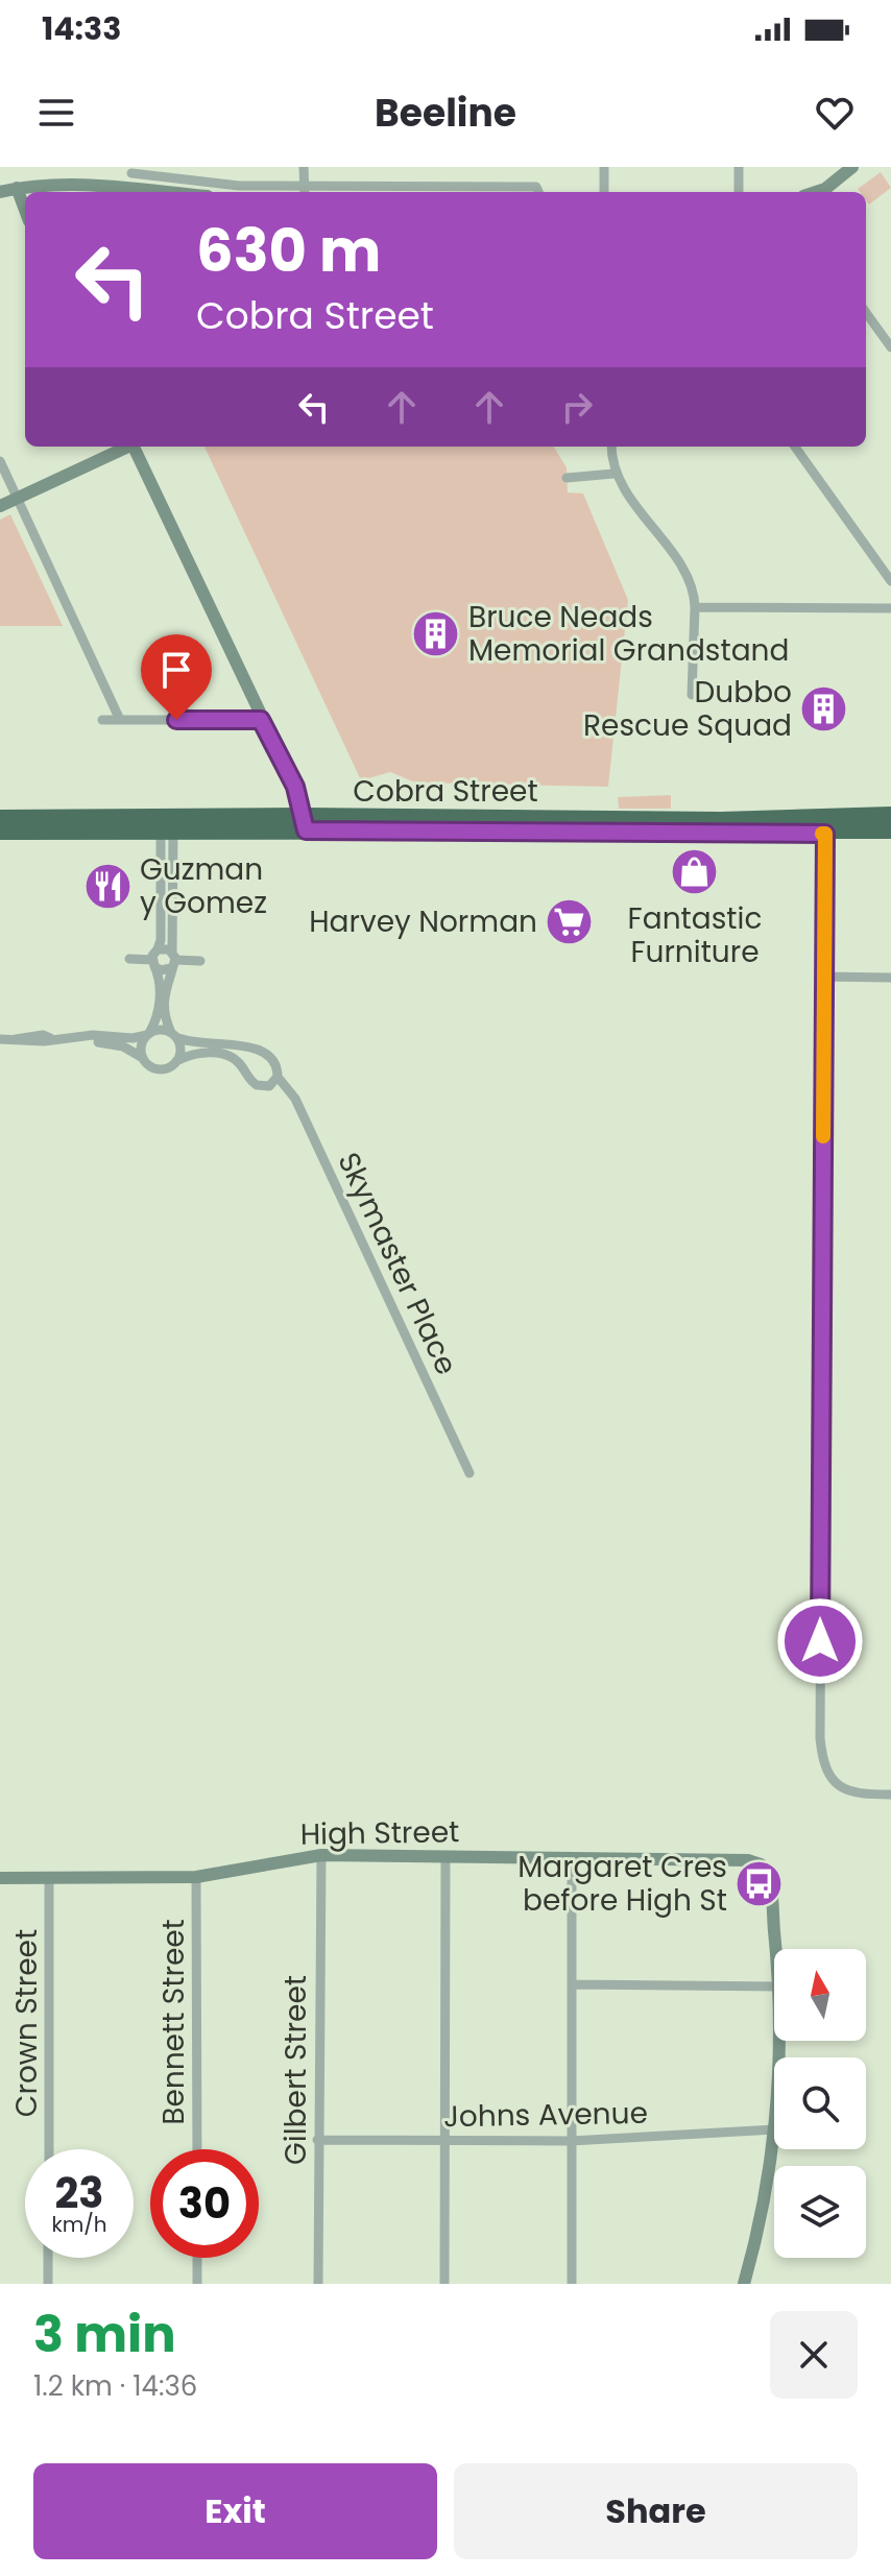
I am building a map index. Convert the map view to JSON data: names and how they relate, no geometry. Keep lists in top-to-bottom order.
{
  "streets": {
    "highway": ["Cobra Street"],
    "street": [
      "Skymaster Place",
      "High Street",
      "Bennett Street",
      "Crown Street",
      "Gilbert Street",
      "Johns Avenue"
    ]
  },
  "crossings": [
    ["High Street", "Bennett Street"],
    ["High Street", "Crown Street"],
    ["High Street", "Gilbert Street"],
    ["Gilbert Street", "Johns Avenue"]
  ],
  "places": {
    "building": ["Bruce Neads Memorial Grandstand", "Dubbo Rescue Squad"],
    "shop": ["Fantastic Furniture"],
    "restaurant": ["Guzman y Gomez"],
    "supermarket": ["Harvey Norman"],
    "bus stop": ["Margaret Cres before High St"]
  },
  "north": "top",
  "page": {
    "status": "14:33",
    "header": "Beeline",
    "turn": ["630 m", "Cobra Street"],
    "speed": "23 km/h",
    "limit": "30",
    "heading": ["3 min", "1.2 km · 14:36"],
    "buttons": ["Exit", "Share"]
  }
}
